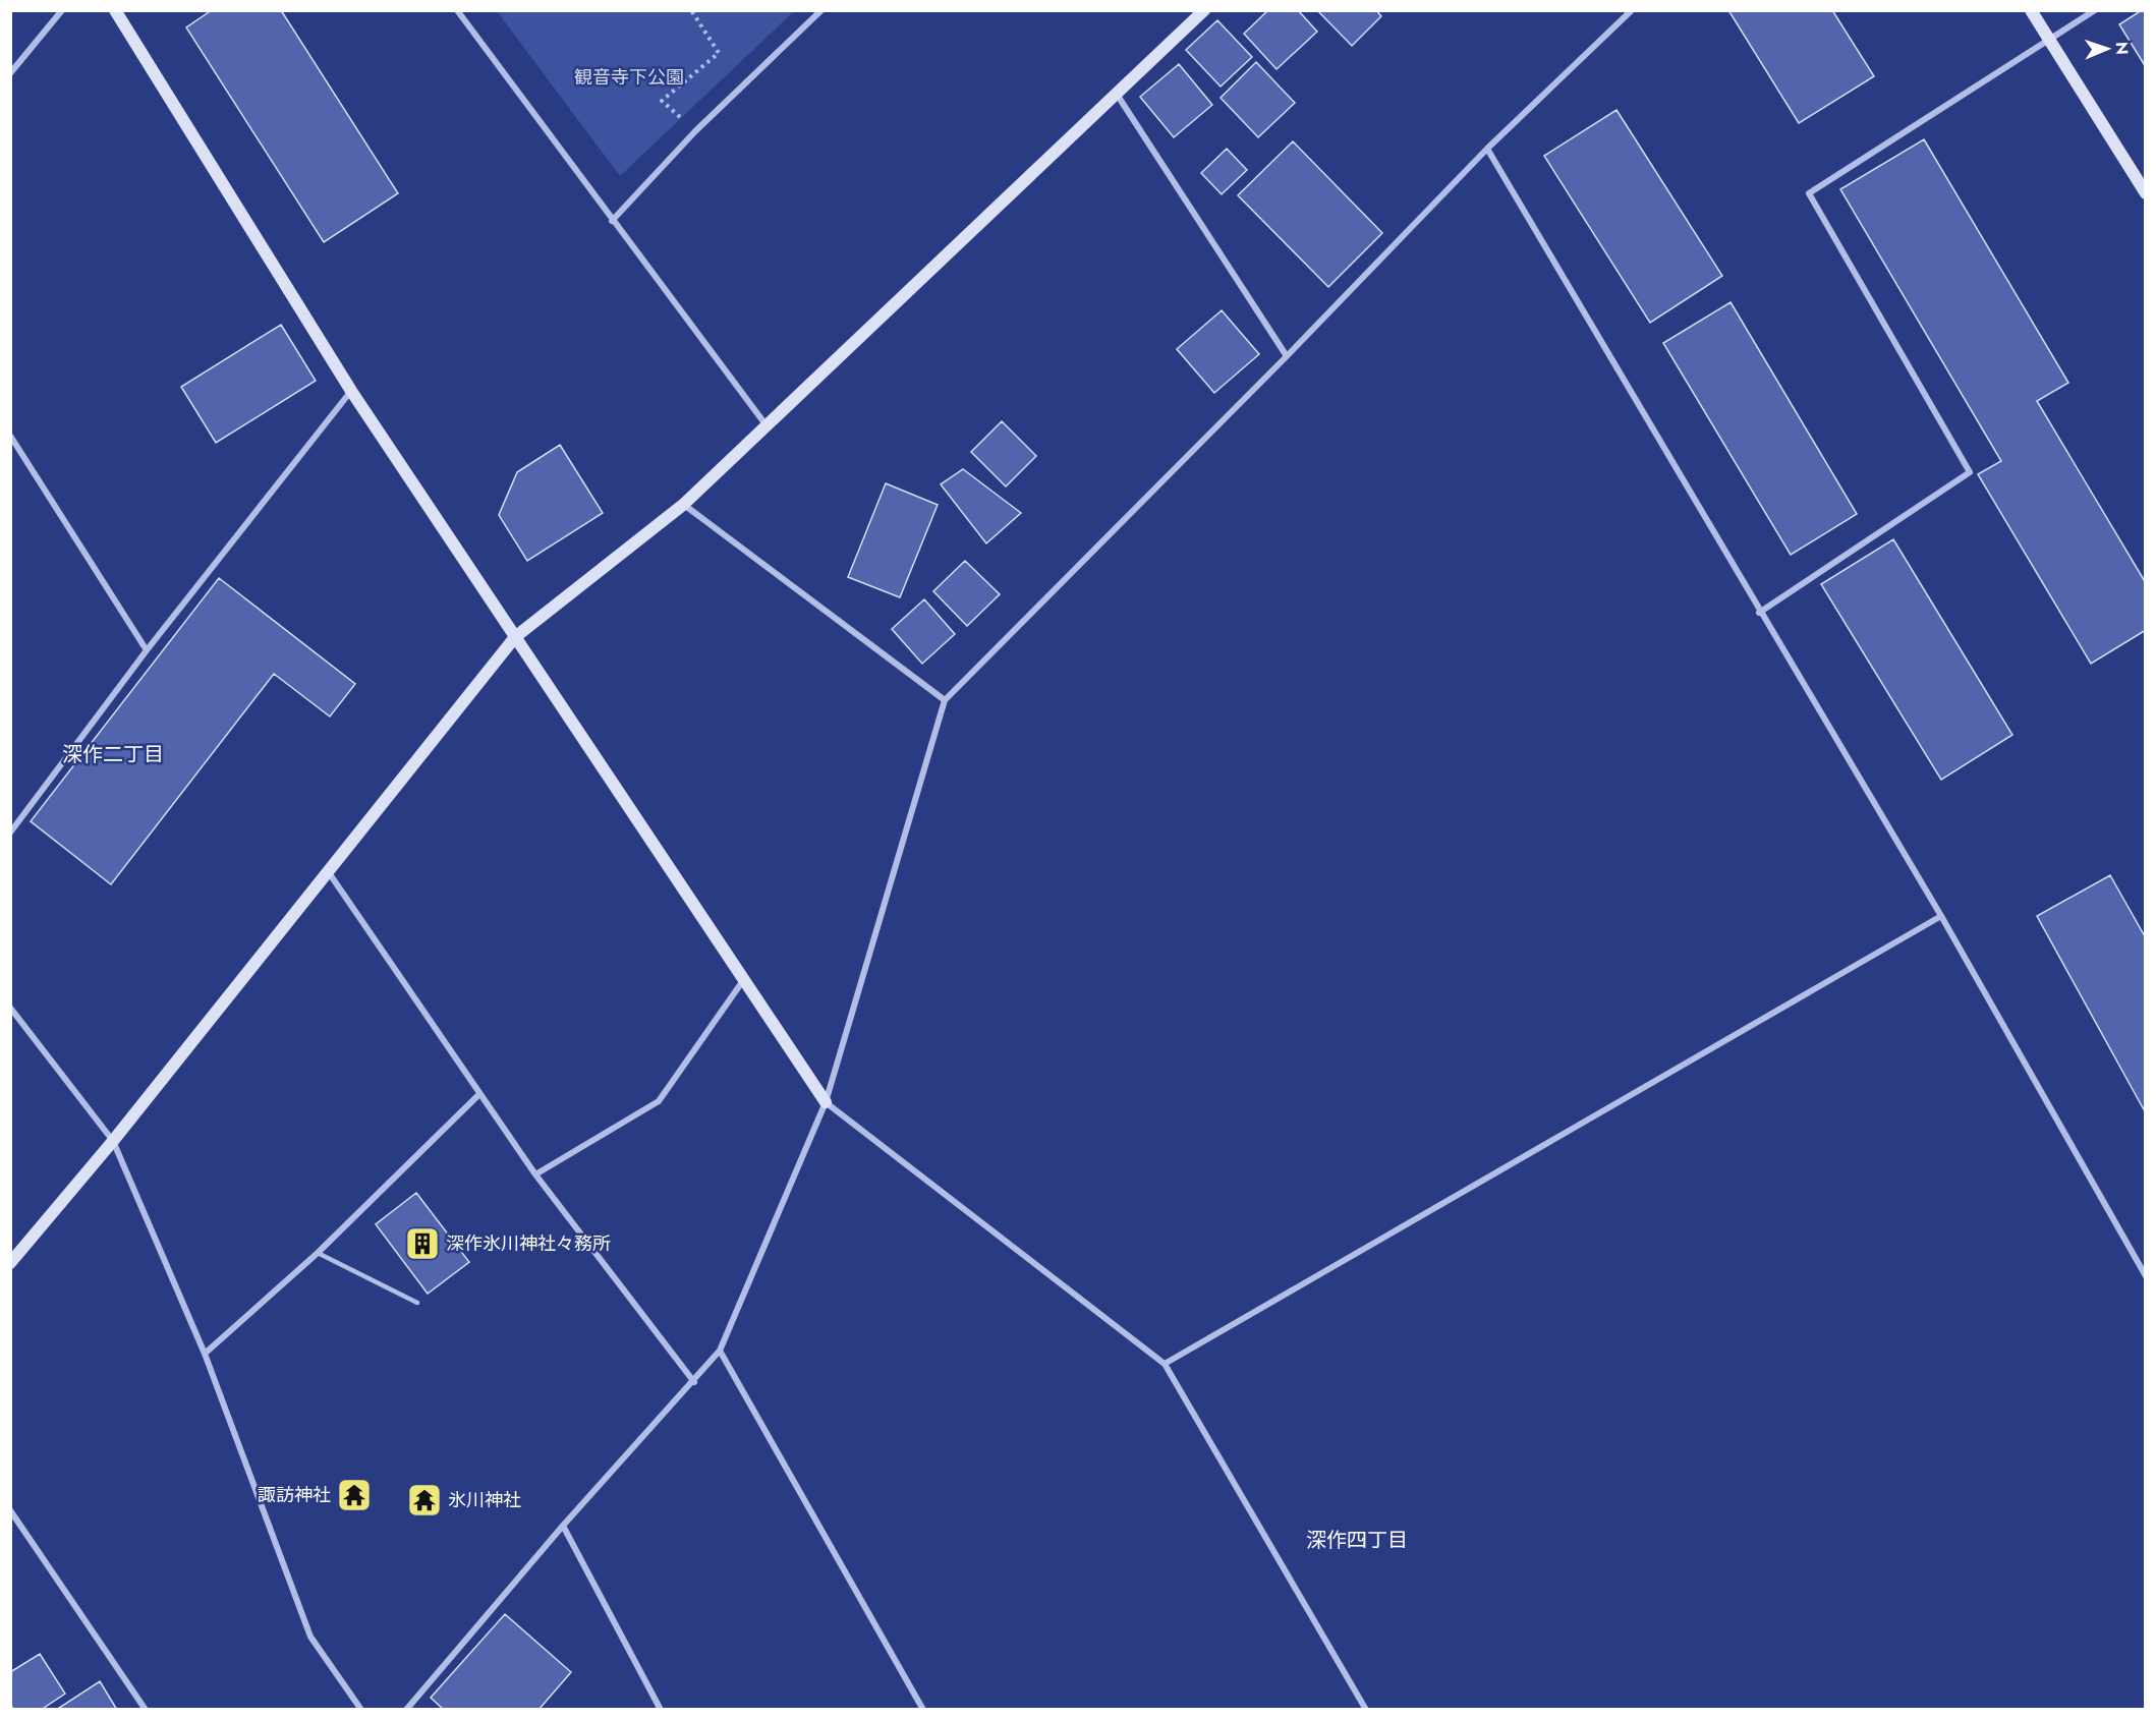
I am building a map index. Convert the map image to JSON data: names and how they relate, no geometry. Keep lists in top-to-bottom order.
{
  "districts": ["深作二丁目", "深作四丁目"],
  "parks": ["観音寺下公園"],
  "places": {
    "building": ["深作氷川神社々務所"],
    "temple": ["諏訪神社", "氷川神社"]
  },
  "north": "right"
}
